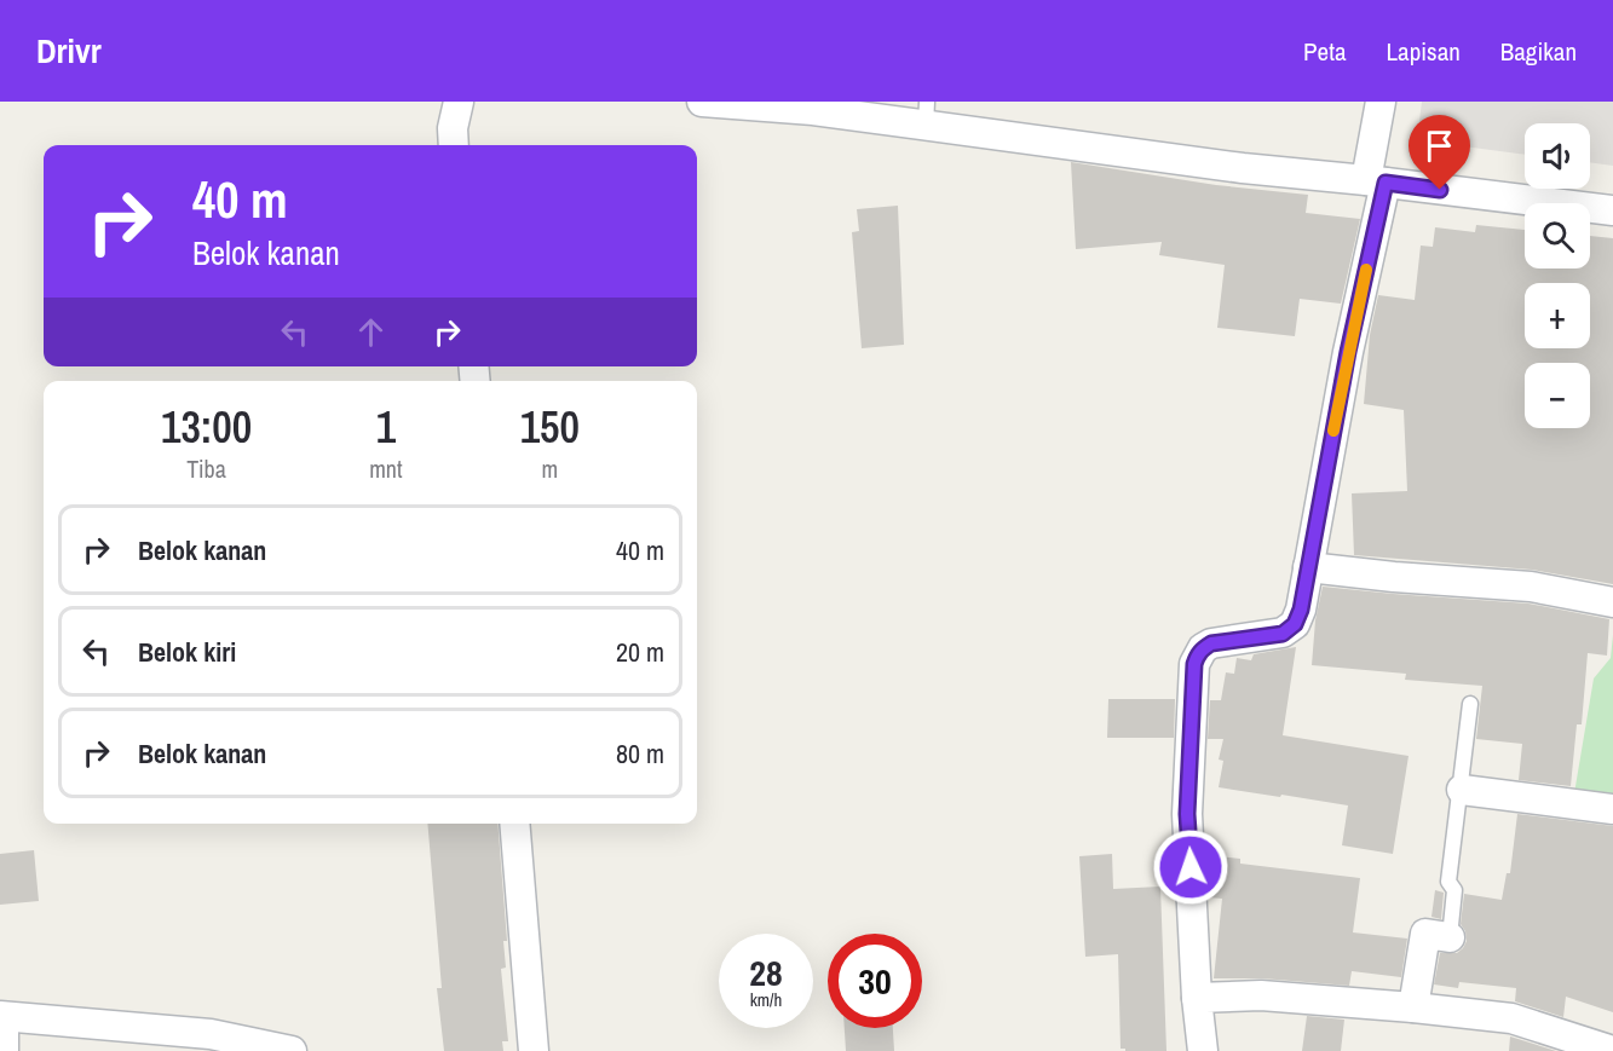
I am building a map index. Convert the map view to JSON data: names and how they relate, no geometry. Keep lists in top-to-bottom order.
{
  "page": {
    "header": "Drivr",
    "nav": ["Peta", "Lapisan", "Bagikan"],
    "map_buttons": ["+", "−"],
    "turn": ["40 m", "Belok kanan"],
    "eta": [
      "13:00",
      "Tiba",
      "1",
      "mnt",
      "150",
      "m"
    ],
    "list": [
      {
        "name": "Belok kanan",
        "value": "40 m"
      },
      {
        "name": "Belok kiri",
        "value": "20 m"
      },
      {
        "name": "Belok kanan",
        "value": "80 m"
      }
    ],
    "speed": "28 km/h",
    "limit": "30"
  }
}
